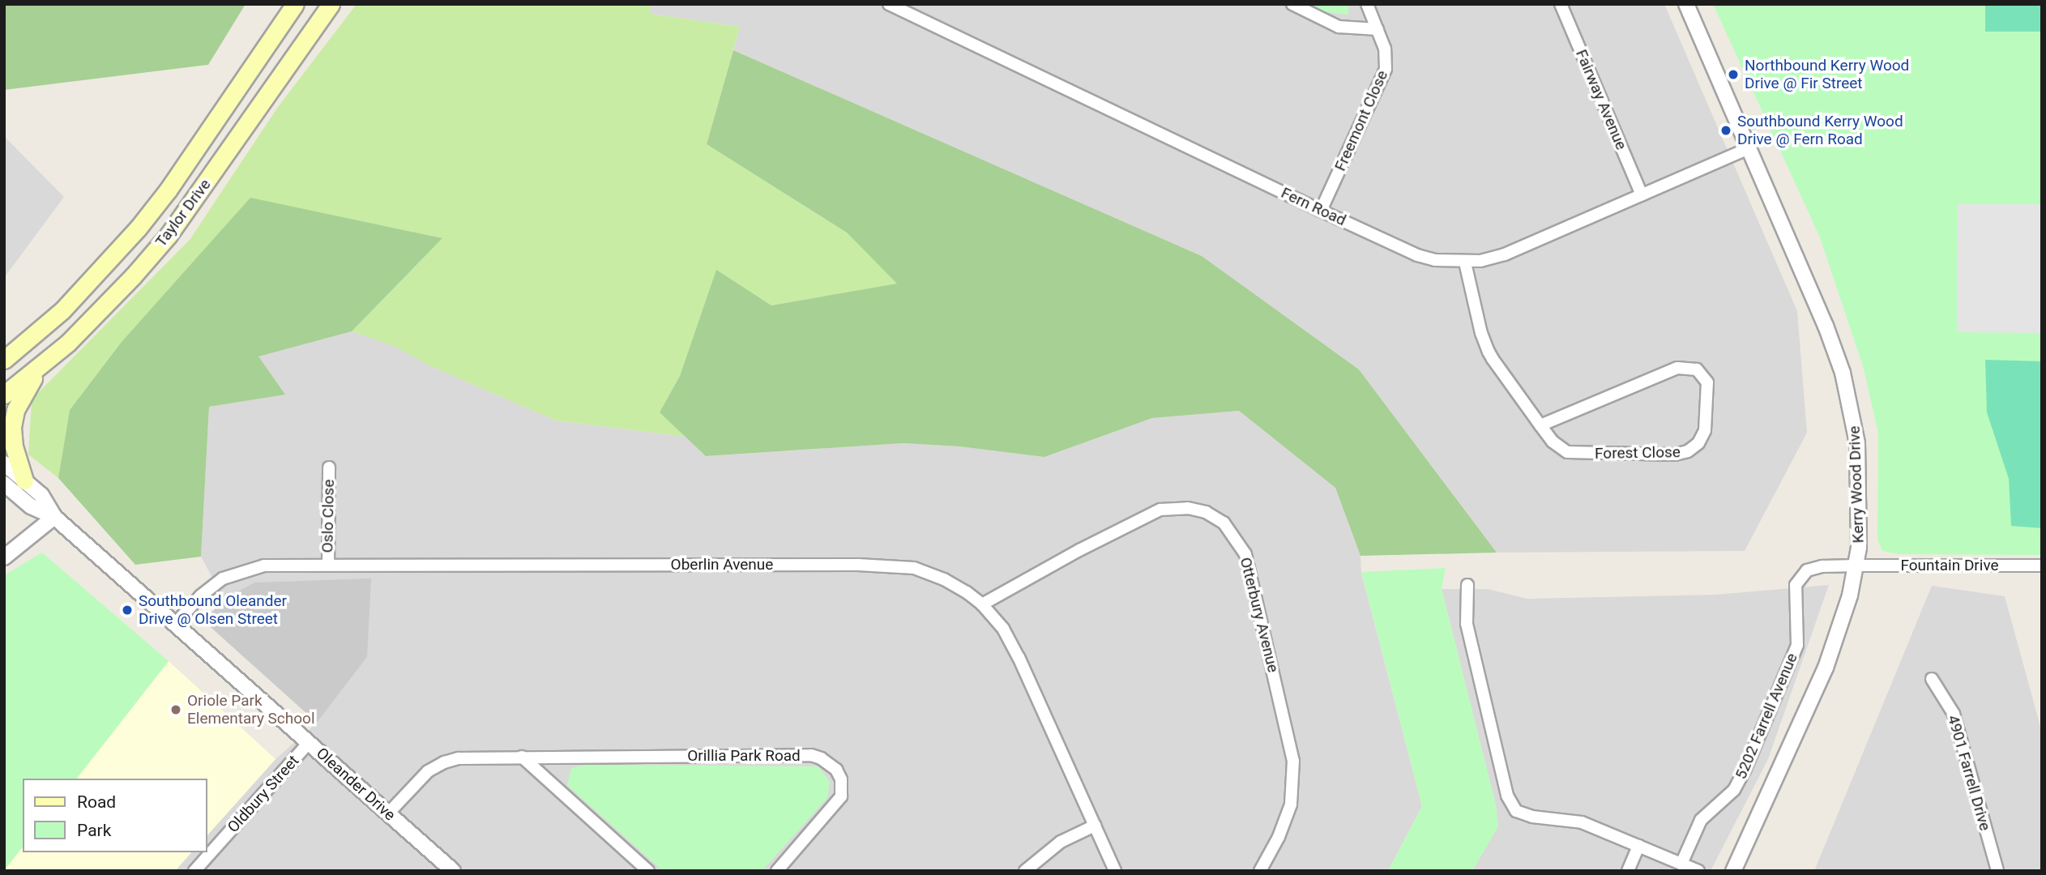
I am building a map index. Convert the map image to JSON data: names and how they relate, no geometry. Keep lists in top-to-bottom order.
{
  "streets": {
    "main road": ["Taylor Drive"],
    "street": [
      "Fairway Avenue",
      "Freemont Close",
      "Fern Road",
      "Forest Close",
      "Kerry Wood Drive",
      "Oslo Close",
      "Oberlin Avenue",
      "Fountain Drive",
      "Otterbury Avenue",
      "5202 Farrell Avenue",
      "Orillia Park Road",
      "4901 Farrell Drive",
      "Oleander Drive",
      "Oldbury Street"
    ]
  },
  "crossings": [
    ["Fairway Avenue", "Fern Road"],
    ["Freemont Close", "Fern Road"],
    ["Fern Road", "Forest Close"],
    ["Fern Road", "Kerry Wood Drive"],
    ["Kerry Wood Drive", "Fountain Drive"],
    ["Kerry Wood Drive", "5202 Farrell Avenue"],
    ["Oslo Close", "Oberlin Avenue"],
    ["Oberlin Avenue", "Otterbury Avenue"],
    ["Oberlin Avenue", "Oleander Drive"],
    ["Fountain Drive", "5202 Farrell Avenue"],
    ["Orillia Park Road", "Oleander Drive"],
    ["Oleander Drive", "Oldbury Street"]
  ],
  "places": [
    "Northbound Kerry Wood Drive @ Fir Street",
    "Southbound Kerry Wood Drive @ Fern Road",
    "Southbound Oleander Drive @ Olsen Street",
    "Oriole Park Elementary School"
  ],
  "legend": ["Road", "Park"]
}
